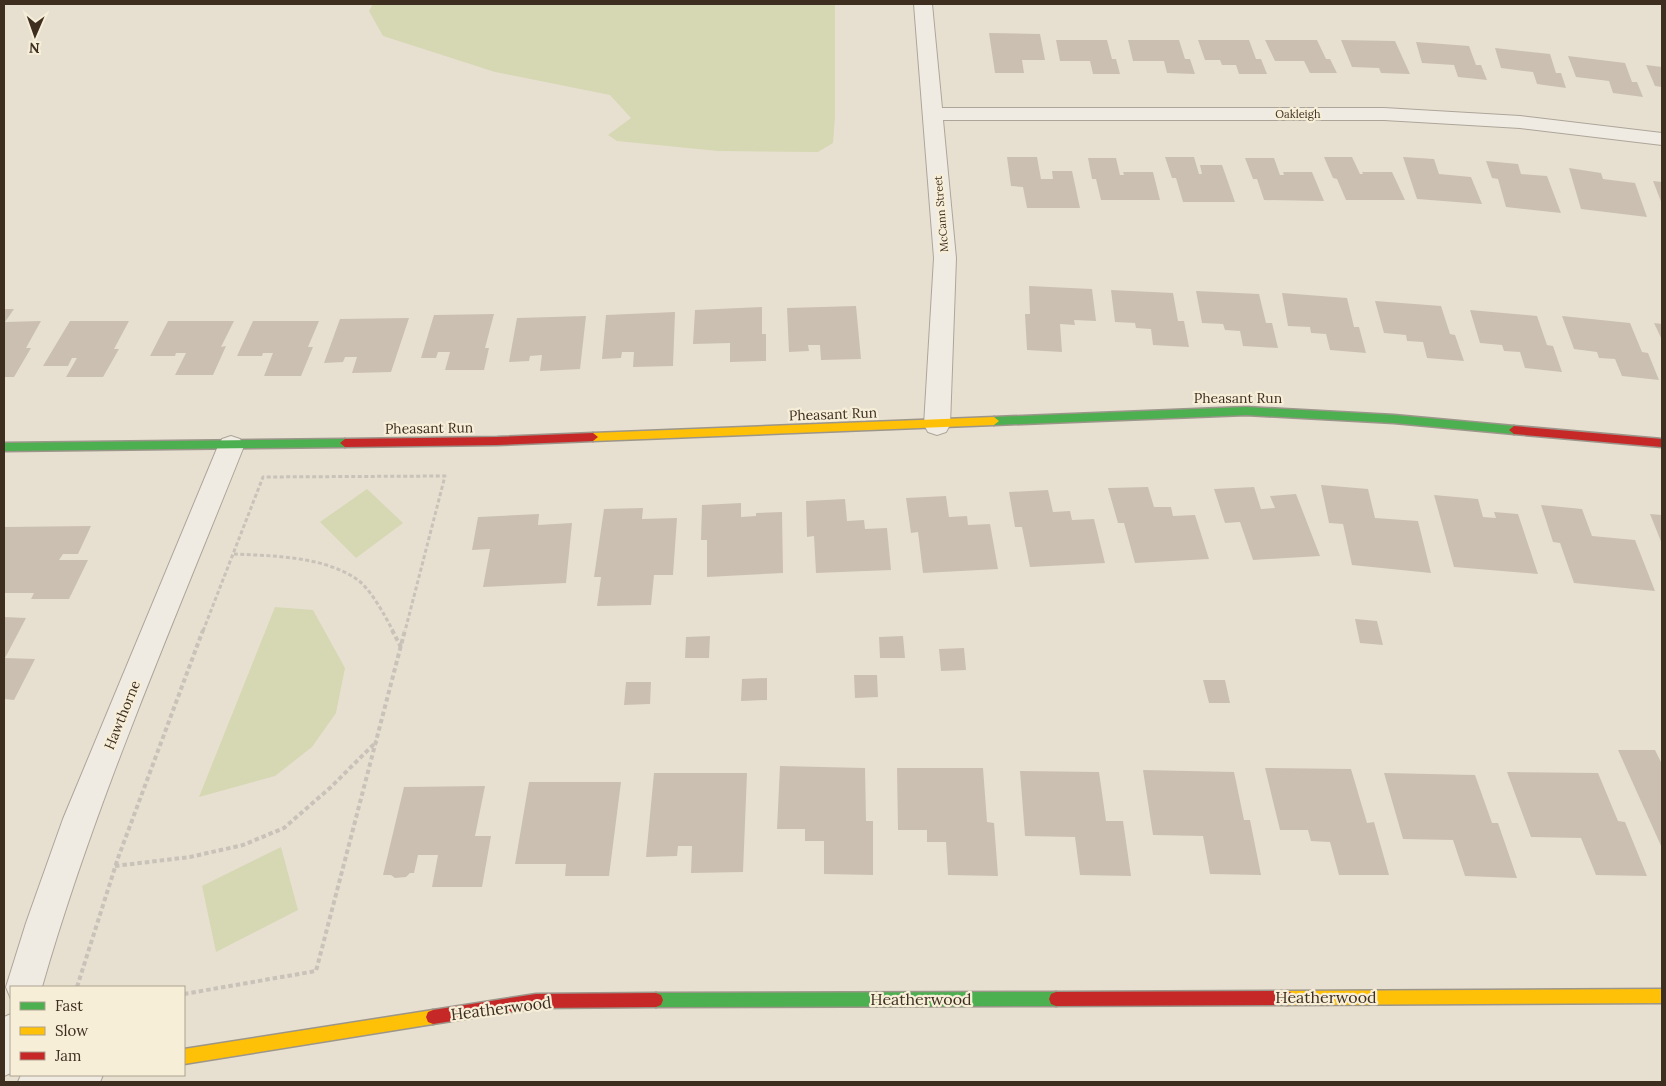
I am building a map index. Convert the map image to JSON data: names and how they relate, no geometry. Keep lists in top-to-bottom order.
{
  "streets": {
    "street": [
      "Oakleigh",
      "McCann Street",
      "Pheasant Run",
      "Hawthorne",
      "Heatherwood"
    ]
  },
  "crossings": [
    ["Oakleigh", "McCann Street"],
    ["McCann Street", "Pheasant Run"],
    ["Pheasant Run", "Hawthorne"]
  ],
  "legend": ["Fast", "Slow", "Jam"],
  "north": "bottom"
}
